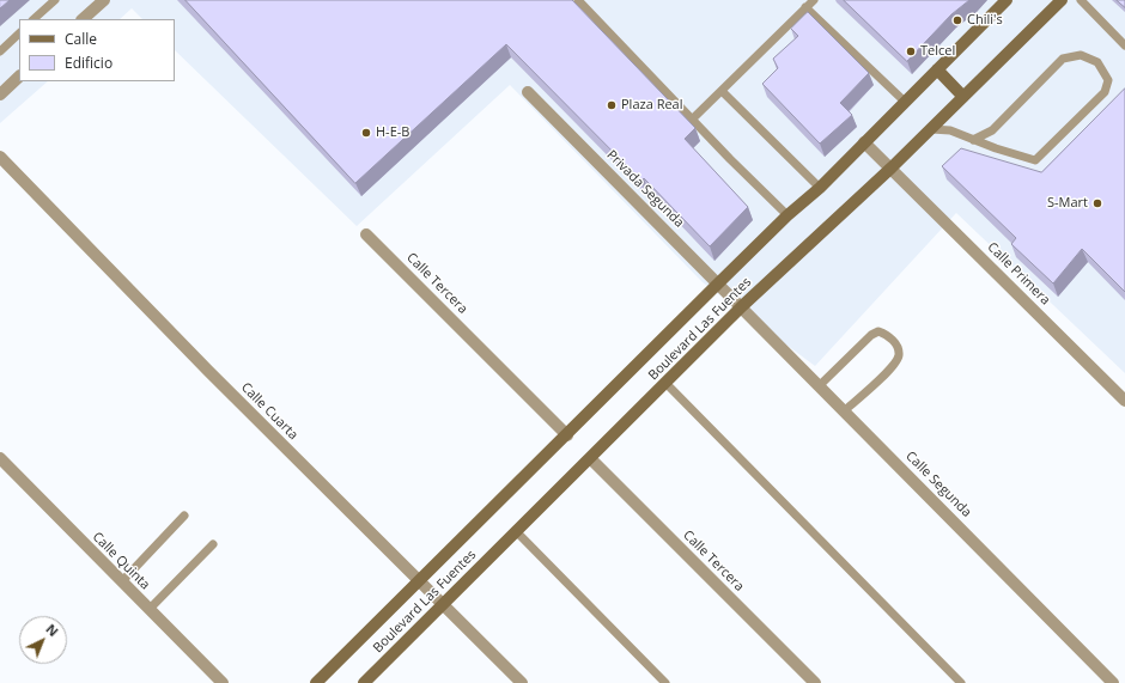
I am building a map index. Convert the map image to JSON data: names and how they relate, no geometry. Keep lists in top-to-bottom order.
{
  "streets": {
    "street": [
      "Privada Segunda",
      "Calle Primera",
      "Calle Tercera",
      "Boulevard Las Fuentes",
      "Calle Cuarta",
      "Calle Segunda",
      "Calle Quinta"
    ]
  },
  "crossings": [
    ["Privada Segunda", "Boulevard Las Fuentes"],
    ["Privada Segunda", "Calle Segunda"],
    ["Calle Primera", "Boulevard Las Fuentes"],
    ["Calle Tercera", "Boulevard Las Fuentes"],
    ["Boulevard Las Fuentes", "Calle Cuarta"],
    ["Boulevard Las Fuentes", "Calle Segunda"]
  ],
  "places": [
    "Chili's",
    "Telcel",
    "Plaza Real",
    "H-E-B",
    "S-Mart"
  ],
  "legend": ["Calle", "Edificio"],
  "north": "top right"
}
